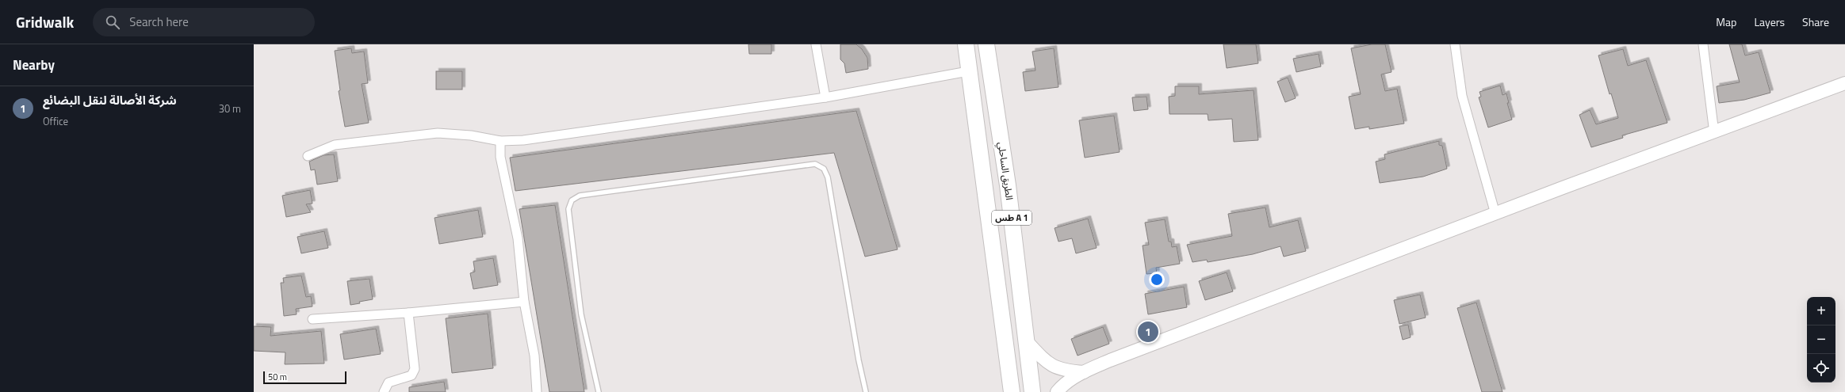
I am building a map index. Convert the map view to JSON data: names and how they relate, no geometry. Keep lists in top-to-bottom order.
{
  "streets": {
    "highway": ["الطريق الساحلي", "طس A 1"]
  },
  "scale_bar": "50 m",
  "page": {
    "header": "Gridwalk",
    "search": "Search here",
    "nav": ["Map", "Layers", "Share"],
    "heading": "Nearby",
    "list": [
      {
        "mark": "1",
        "name": "شركة الأصالة لنقل البضائع",
        "note": "Office",
        "value": "30 m"
      }
    ],
    "map_buttons": ["+", "−"],
    "pins": "1",
    "scale": "50 m"
  }
}
